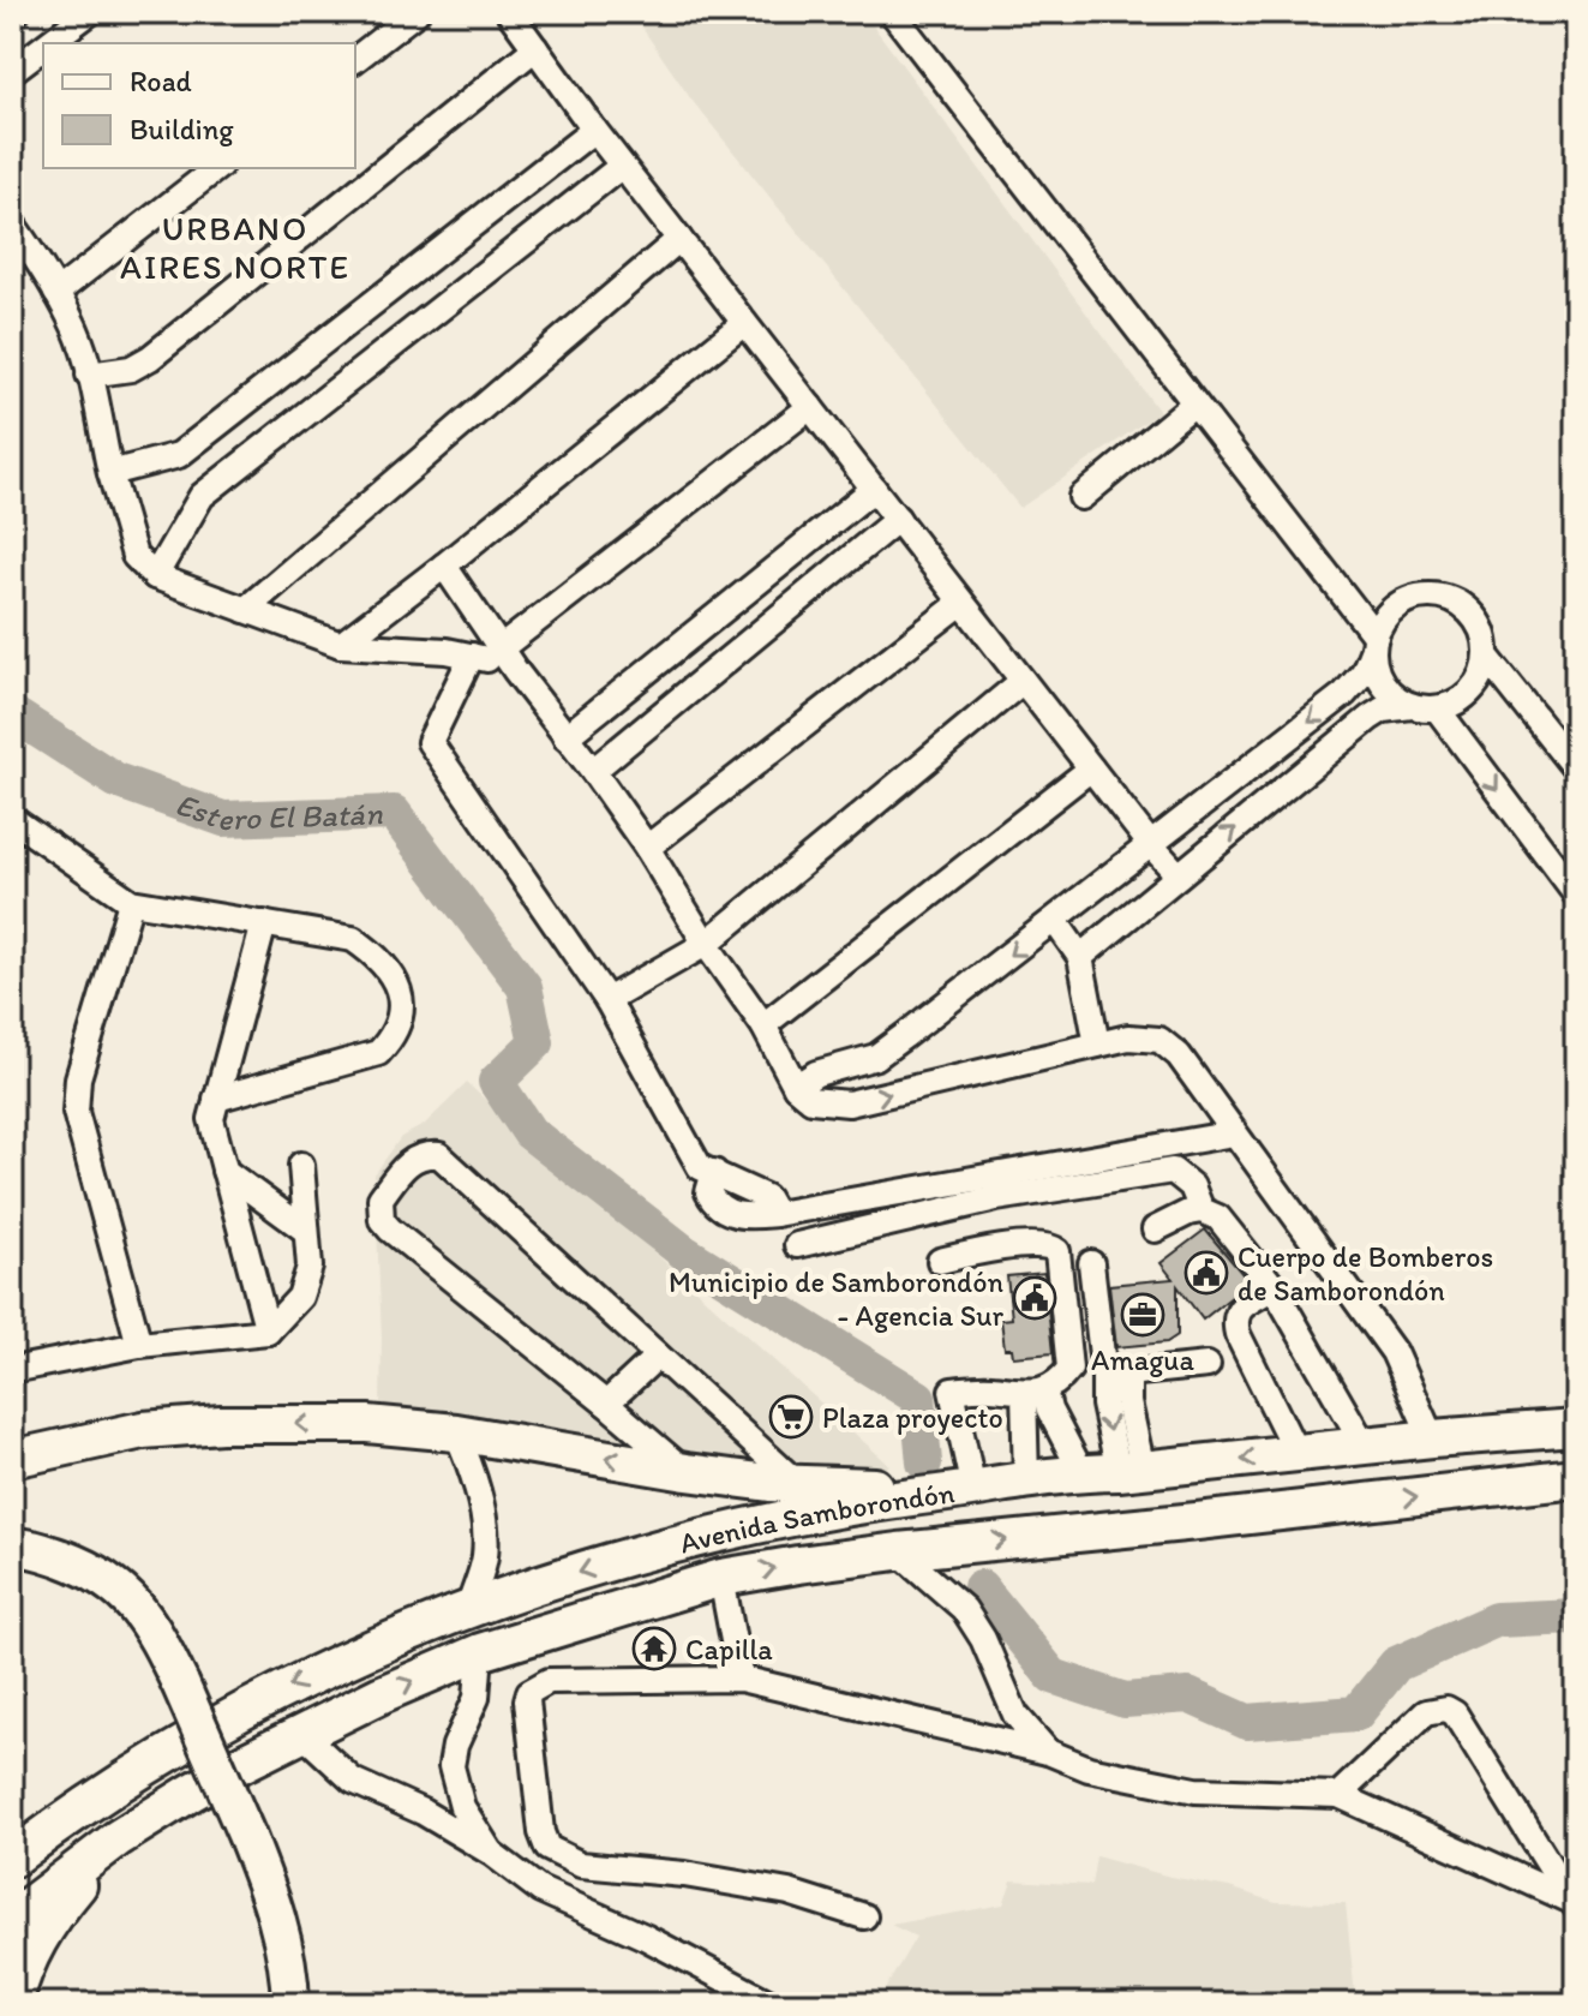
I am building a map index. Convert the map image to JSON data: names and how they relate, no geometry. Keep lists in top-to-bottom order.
{
  "streets": {
    "highway": ["Avenida Samborondón"]
  },
  "districts": ["URBANO AIRES NORTE"],
  "water": ["Estero El Batán"],
  "places": {
    "public building": ["Cuerpo de Bomberos de Samborondón", "Municipio de Samborondón - Agencia Sur"],
    "office": ["Amagua"],
    "supermarket": ["Plaza proyecto"],
    "temple": ["Capilla"]
  },
  "legend": ["Road", "Building"]
}
